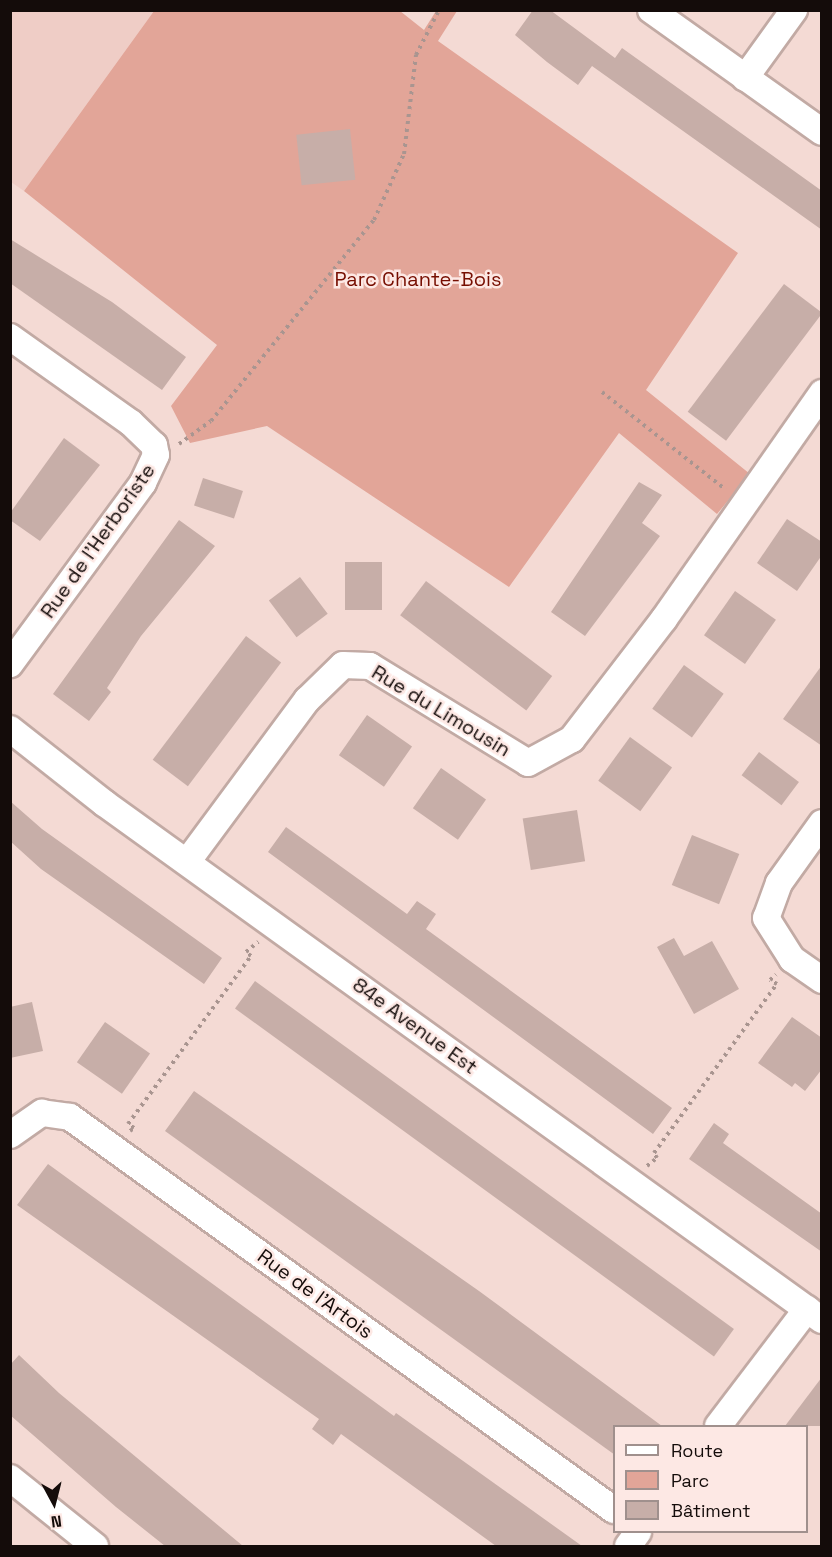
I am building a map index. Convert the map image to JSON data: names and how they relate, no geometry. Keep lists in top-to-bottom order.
{
  "streets": {
    "street": [
      "Rue de l'Herboriste",
      "Rue du Limousin",
      "84e Avenue Est",
      "Rue de l'Artois"
    ]
  },
  "crossings": [
    ["Rue du Limousin", "84e Avenue Est"]
  ],
  "parks": ["Parc Chante-Bois"],
  "legend": ["Route", "Parc", "Bâtiment"],
  "north": "bottom"
}
